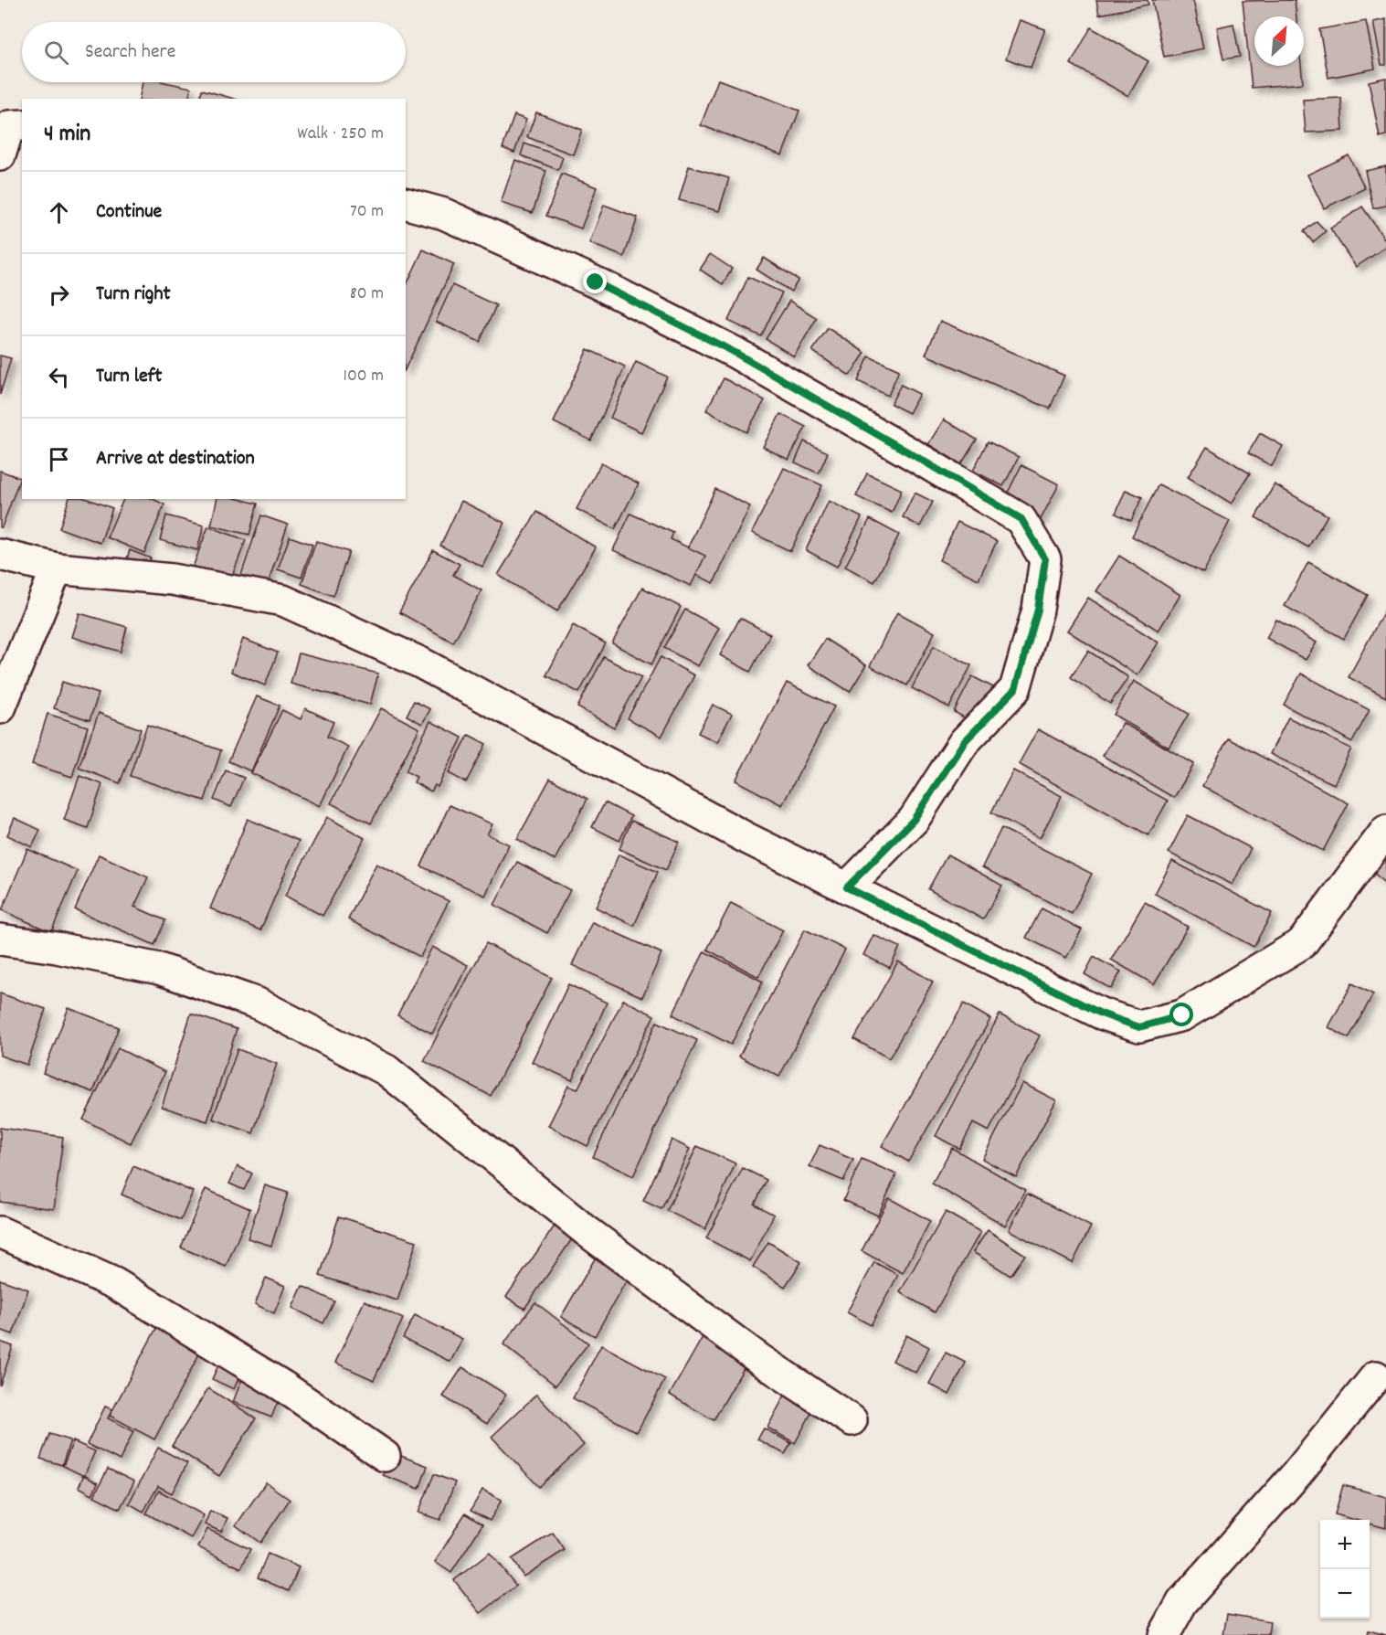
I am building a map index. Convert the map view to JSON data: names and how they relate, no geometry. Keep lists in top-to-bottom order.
{
  "north": "top right",
  "page": {
    "search": "Search here",
    "heading": ["4 min", "Walk · 250 m"],
    "list": [
      ["Continue", "70 m"],
      ["Turn right", "80 m"],
      ["Turn left", "100 m"],
      "Arrive at destination"
    ],
    "map_buttons": ["+", "−"]
  }
}
